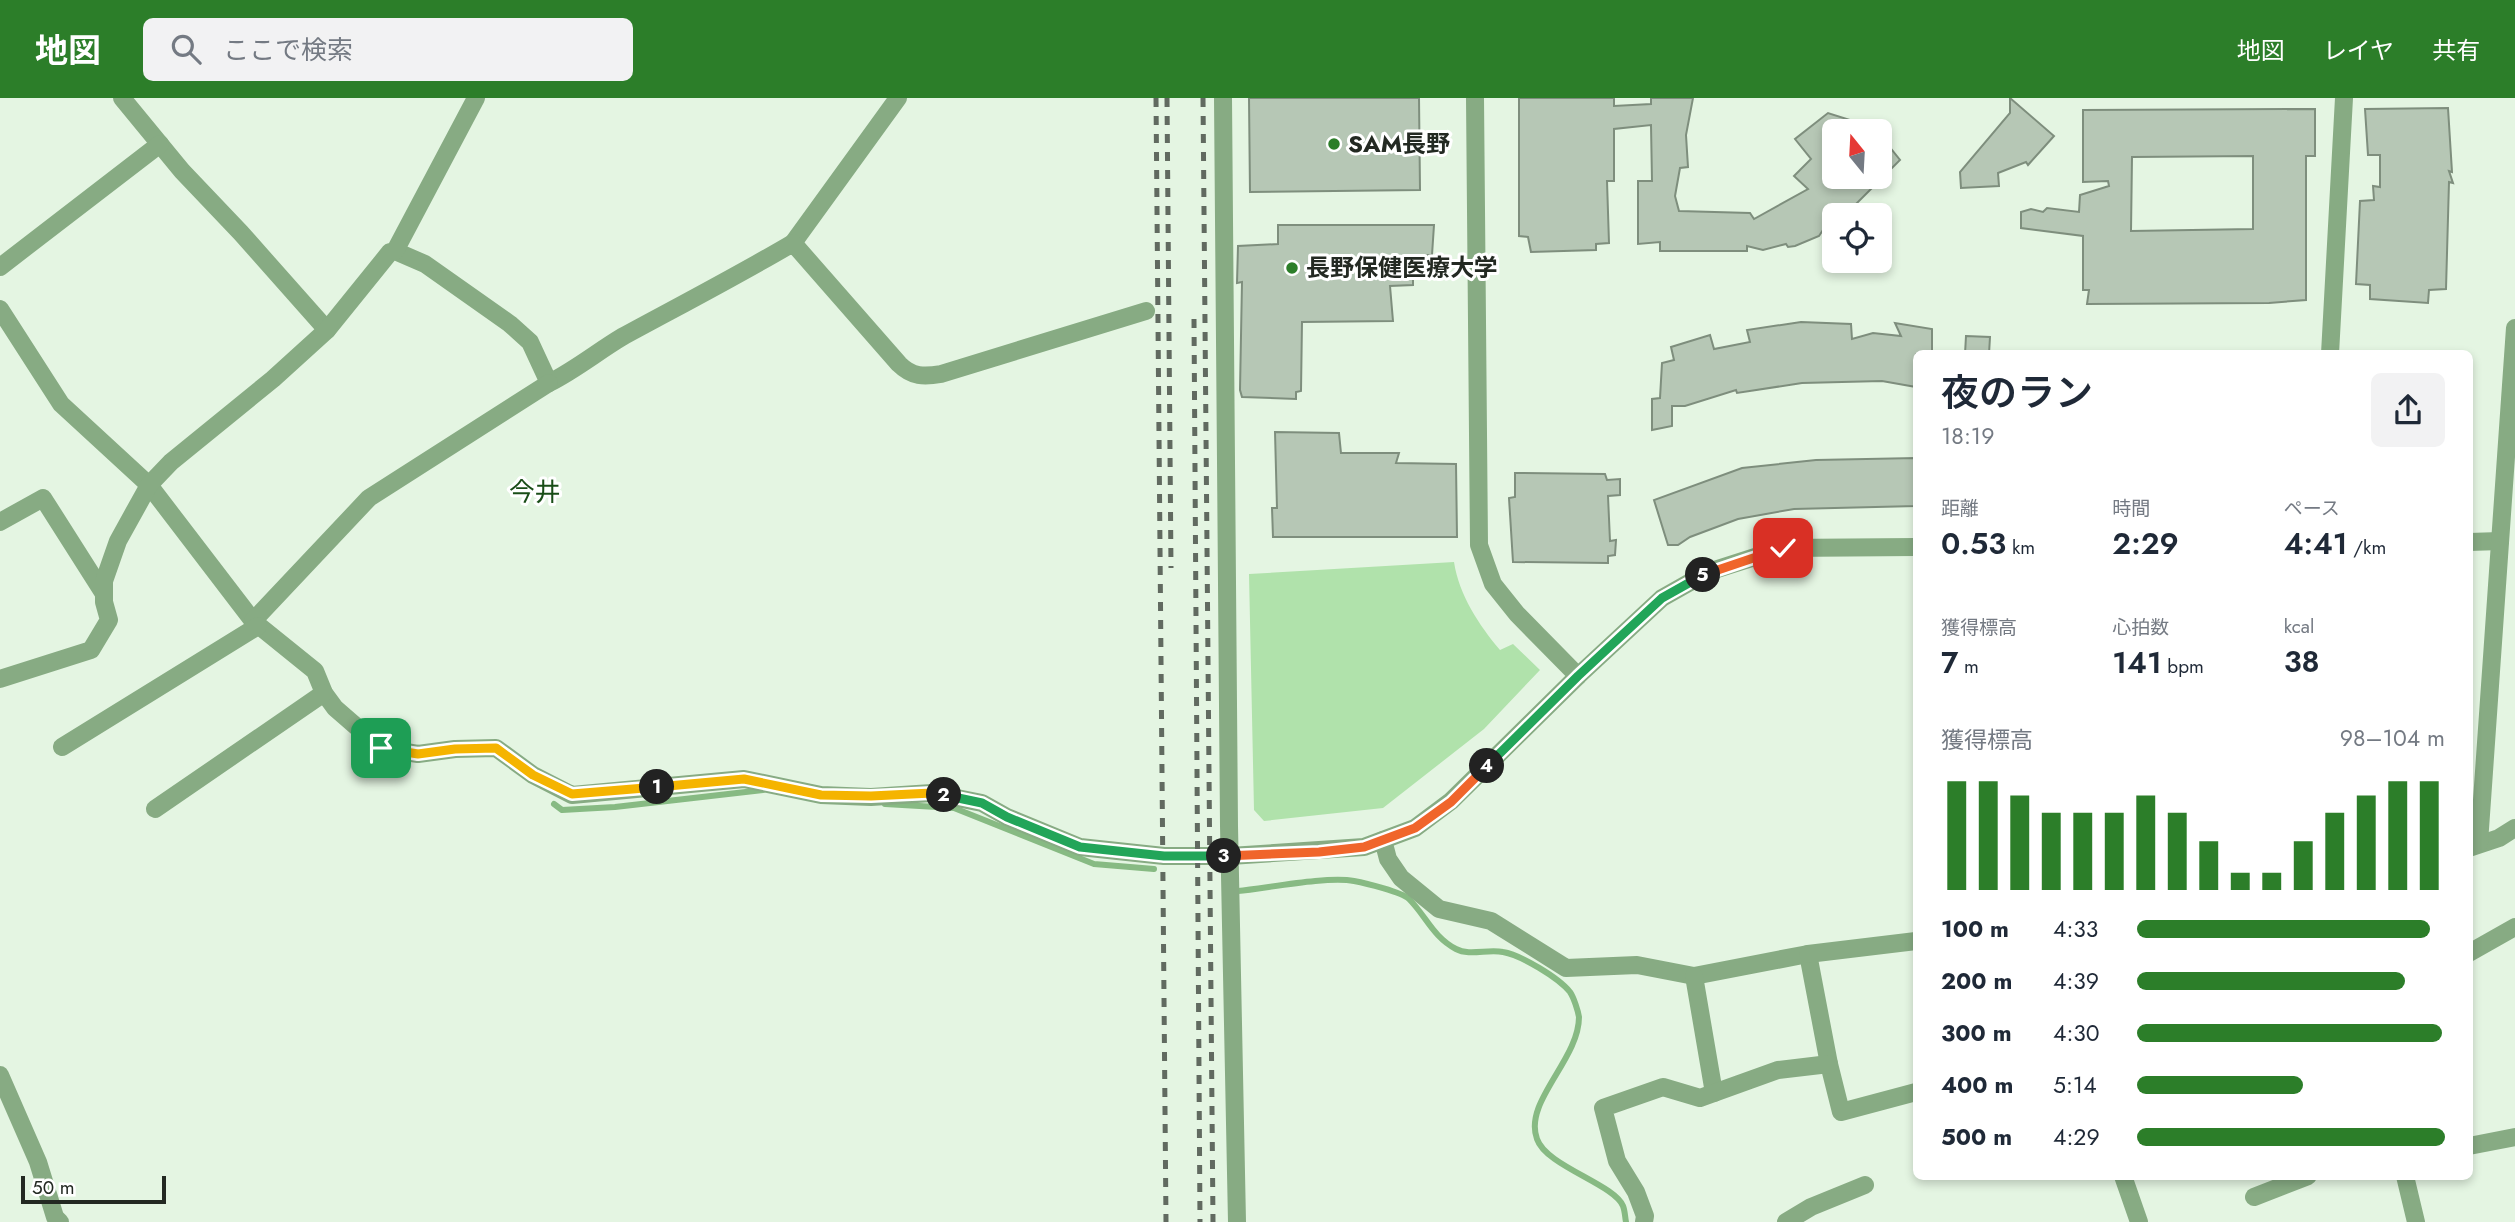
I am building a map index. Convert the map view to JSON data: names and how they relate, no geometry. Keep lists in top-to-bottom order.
{
  "districts": ["今井"],
  "places": ["SAM長野", "長野保健医療大学"],
  "scale_bar": "50 m",
  "north": "top",
  "page": {
    "header": "地図",
    "search": "ここで検索",
    "nav": ["地図", "レイヤ", "共有"],
    "heading": ["夜のラン", "18:19"],
    "stats": [
      ["距離", "0.53 km"],
      ["時間", "2:29"],
      ["ペース", "4:41 /km"],
      ["獲得標高", "7 m"],
      ["心拍数", "141 bpm"],
      ["kcal", "38"]
    ],
    "pins": [
      "5",
      "4",
      "1",
      "2",
      "3"
    ],
    "chart": ["獲得標高", "98–104 m"],
    "list": [
      {
        "name": "100 m",
        "note": "4:33"
      },
      {
        "name": "200 m",
        "note": "4:39"
      },
      {
        "name": "300 m",
        "note": "4:30"
      },
      {
        "name": "400 m",
        "note": "5:14"
      },
      {
        "name": "500 m",
        "note": "4:29"
      }
    ],
    "scale": "50 m"
  }
}
